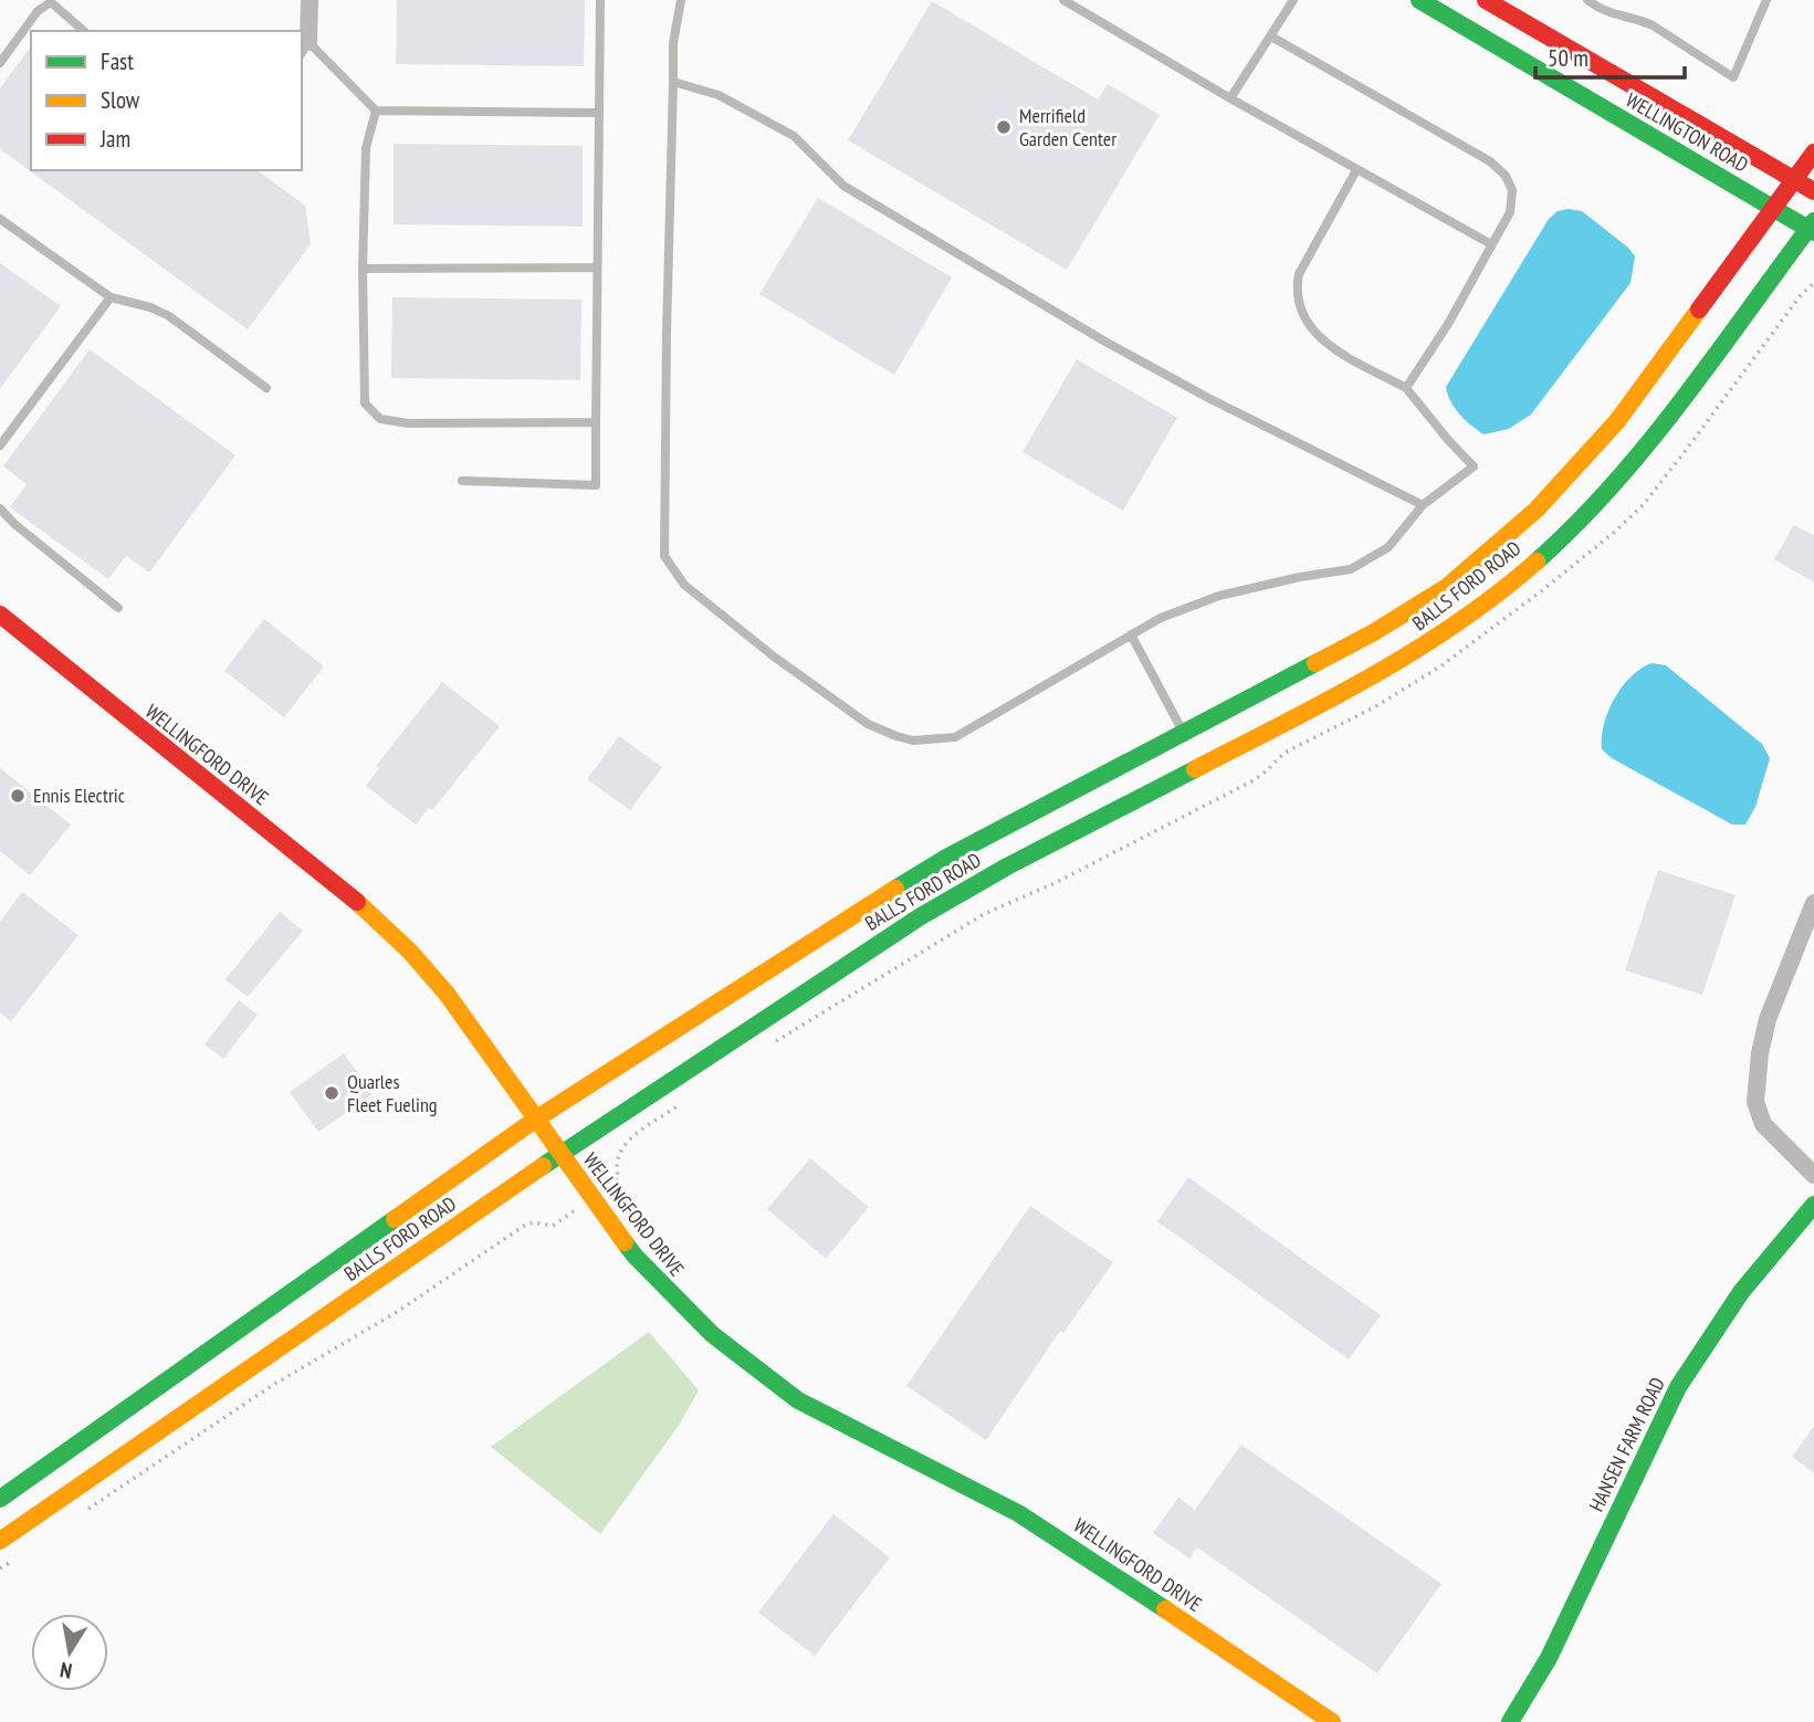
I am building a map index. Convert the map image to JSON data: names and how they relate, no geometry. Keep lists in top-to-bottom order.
{
  "streets": {
    "main road": [
      "WELLINGTON ROAD",
      "BALLS FORD ROAD",
      "WELLINGFORD DRIVE",
      "HANSEN FARM ROAD"
    ]
  },
  "crossings": [
    ["WELLINGTON ROAD", "BALLS FORD ROAD"],
    ["BALLS FORD ROAD", "WELLINGFORD DRIVE"]
  ],
  "places": ["Merrifield Garden Center", "Ennis Electric", "Quarles Fleet Fueling"],
  "legend": ["Fast", "Slow", "Jam"],
  "scale_bar": "50 m",
  "north": "bottom"
}
